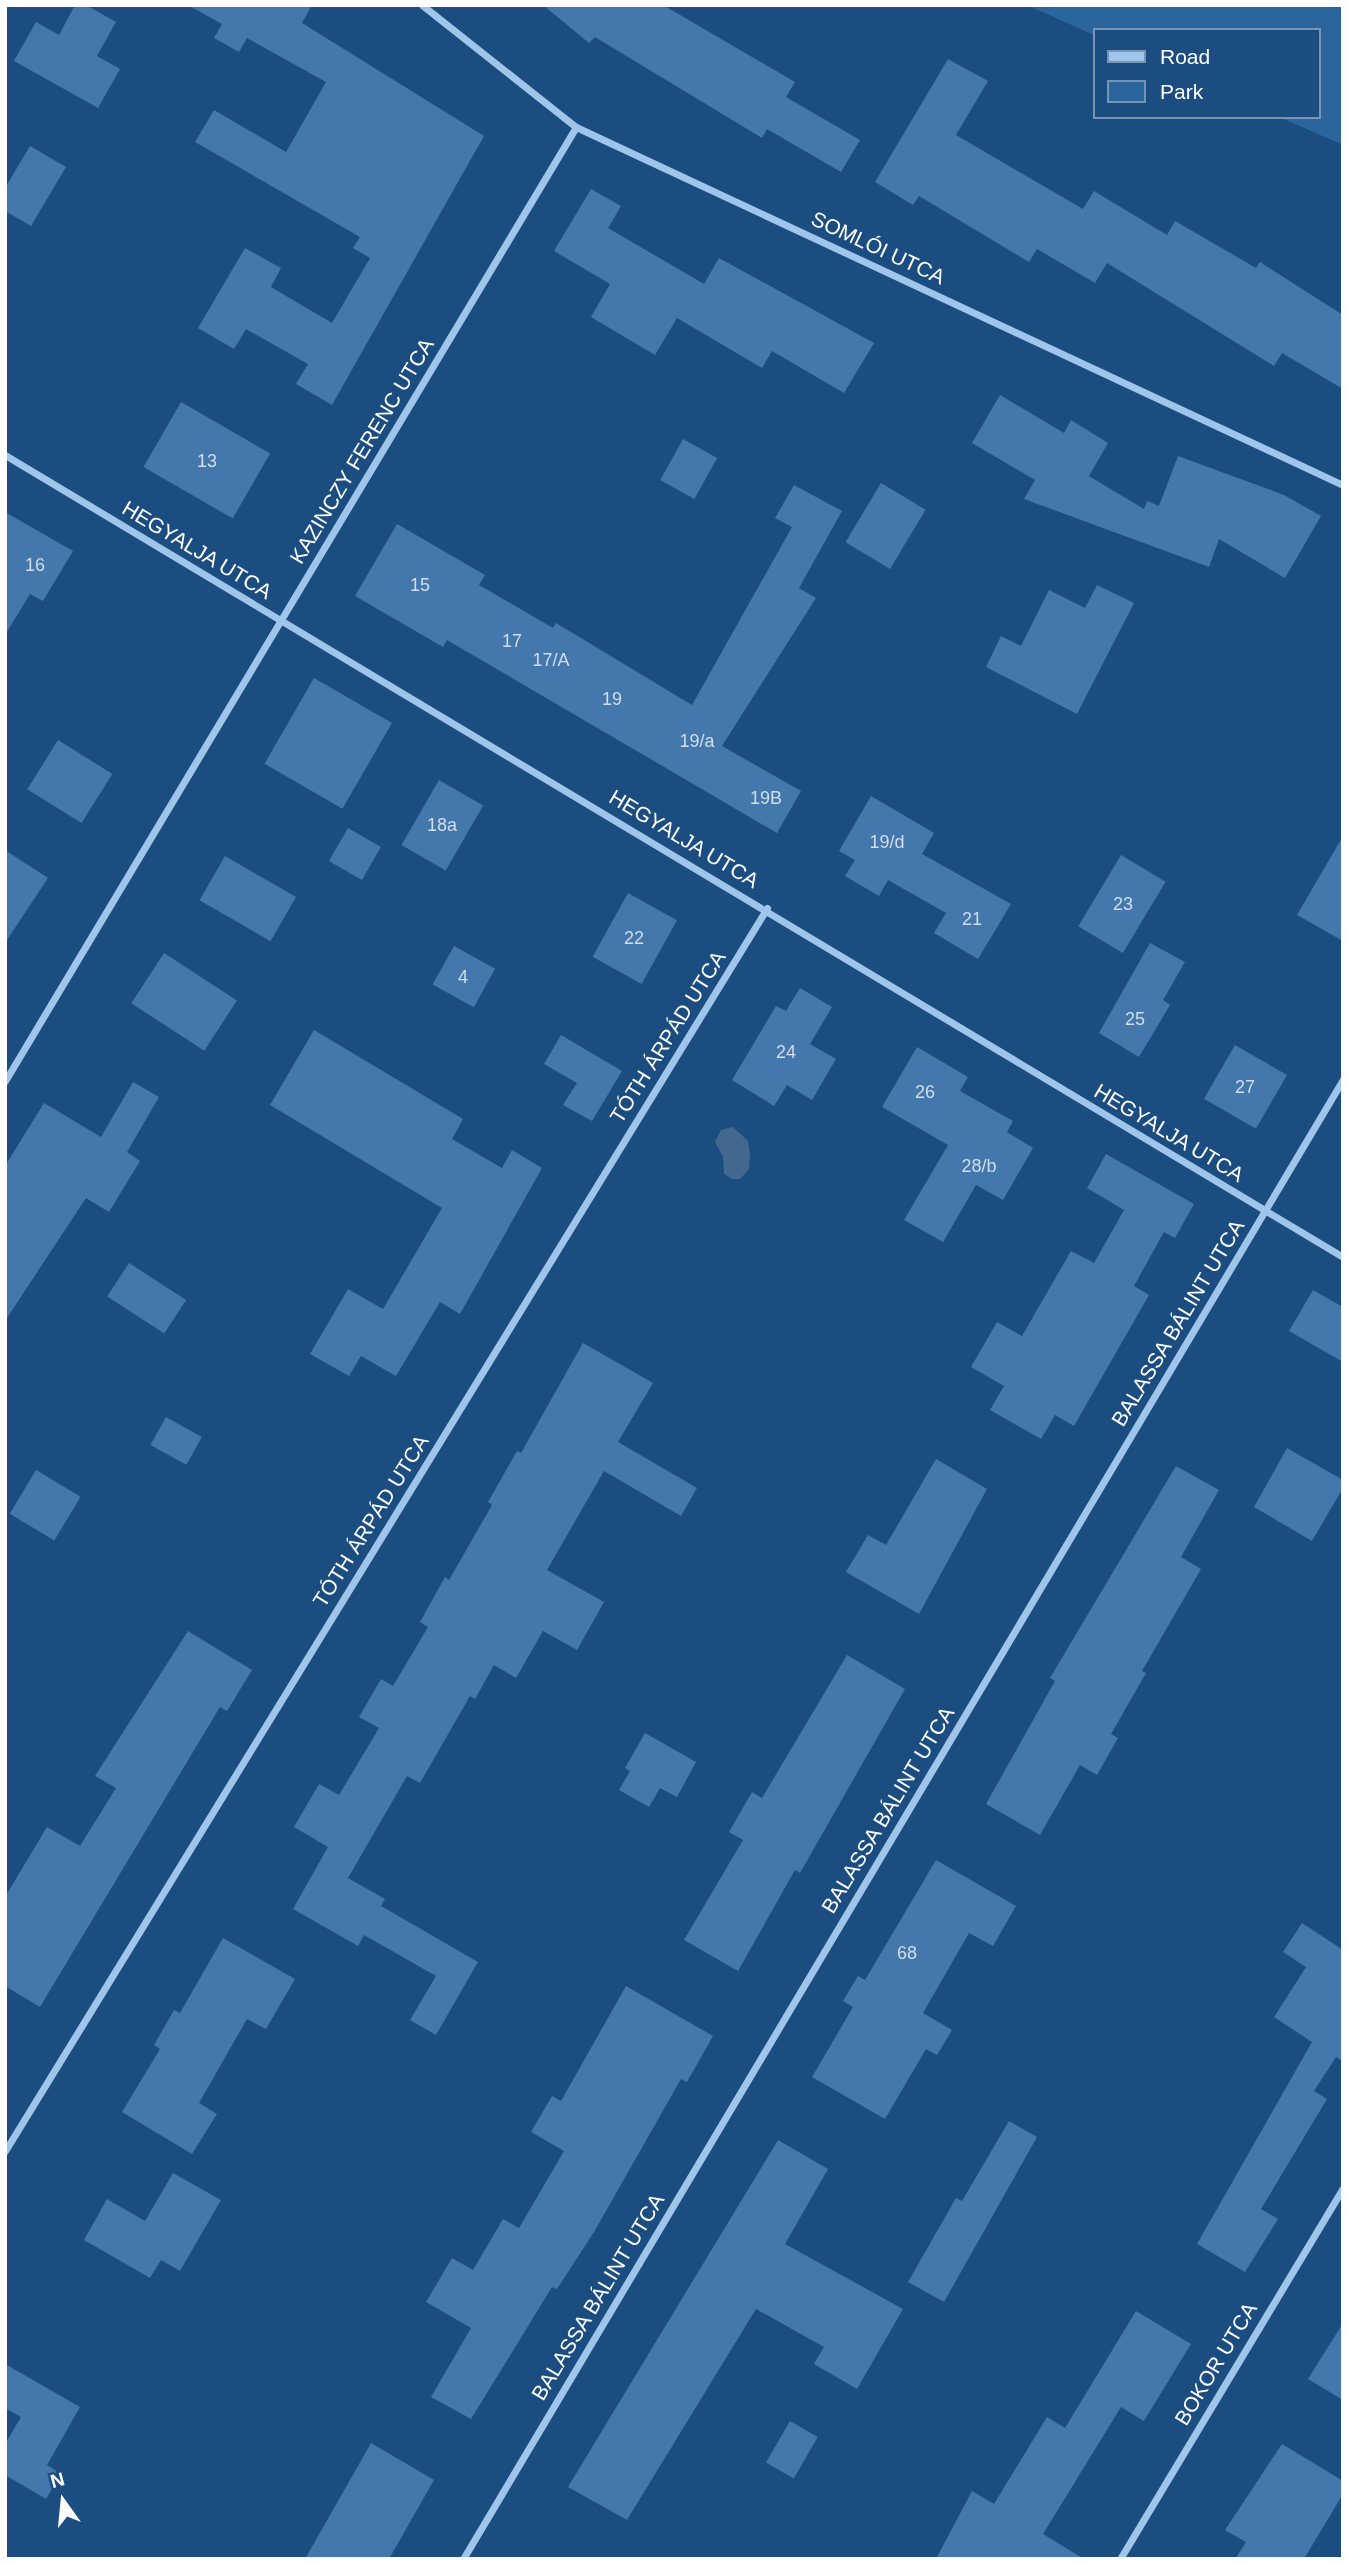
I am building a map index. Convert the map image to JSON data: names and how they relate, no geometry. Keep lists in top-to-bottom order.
{
  "streets": {
    "street": [
      "SOMLÓI UTCA",
      "KAZINCZY FERENC UTCA",
      "HEGYALJA UTCA",
      "TÓTH ÁRPÁD UTCA",
      "BALASSA BÁLINT UTCA",
      "BOKOR UTCA"
    ]
  },
  "crossings": [
    ["SOMLÓI UTCA", "KAZINCZY FERENC UTCA"],
    ["KAZINCZY FERENC UTCA", "HEGYALJA UTCA"],
    ["HEGYALJA UTCA", "TÓTH ÁRPÁD UTCA"],
    ["HEGYALJA UTCA", "BALASSA BÁLINT UTCA"]
  ],
  "house_numbers": [
    "13",
    "16",
    "15",
    "17",
    "17/A",
    "19",
    "19/a",
    "19B",
    "18a",
    "19/d",
    "23",
    "21",
    "22",
    "4",
    "25",
    "24",
    "27",
    "26",
    "28/b",
    "68"
  ],
  "legend": ["Road", "Park"],
  "north": "top"
}
